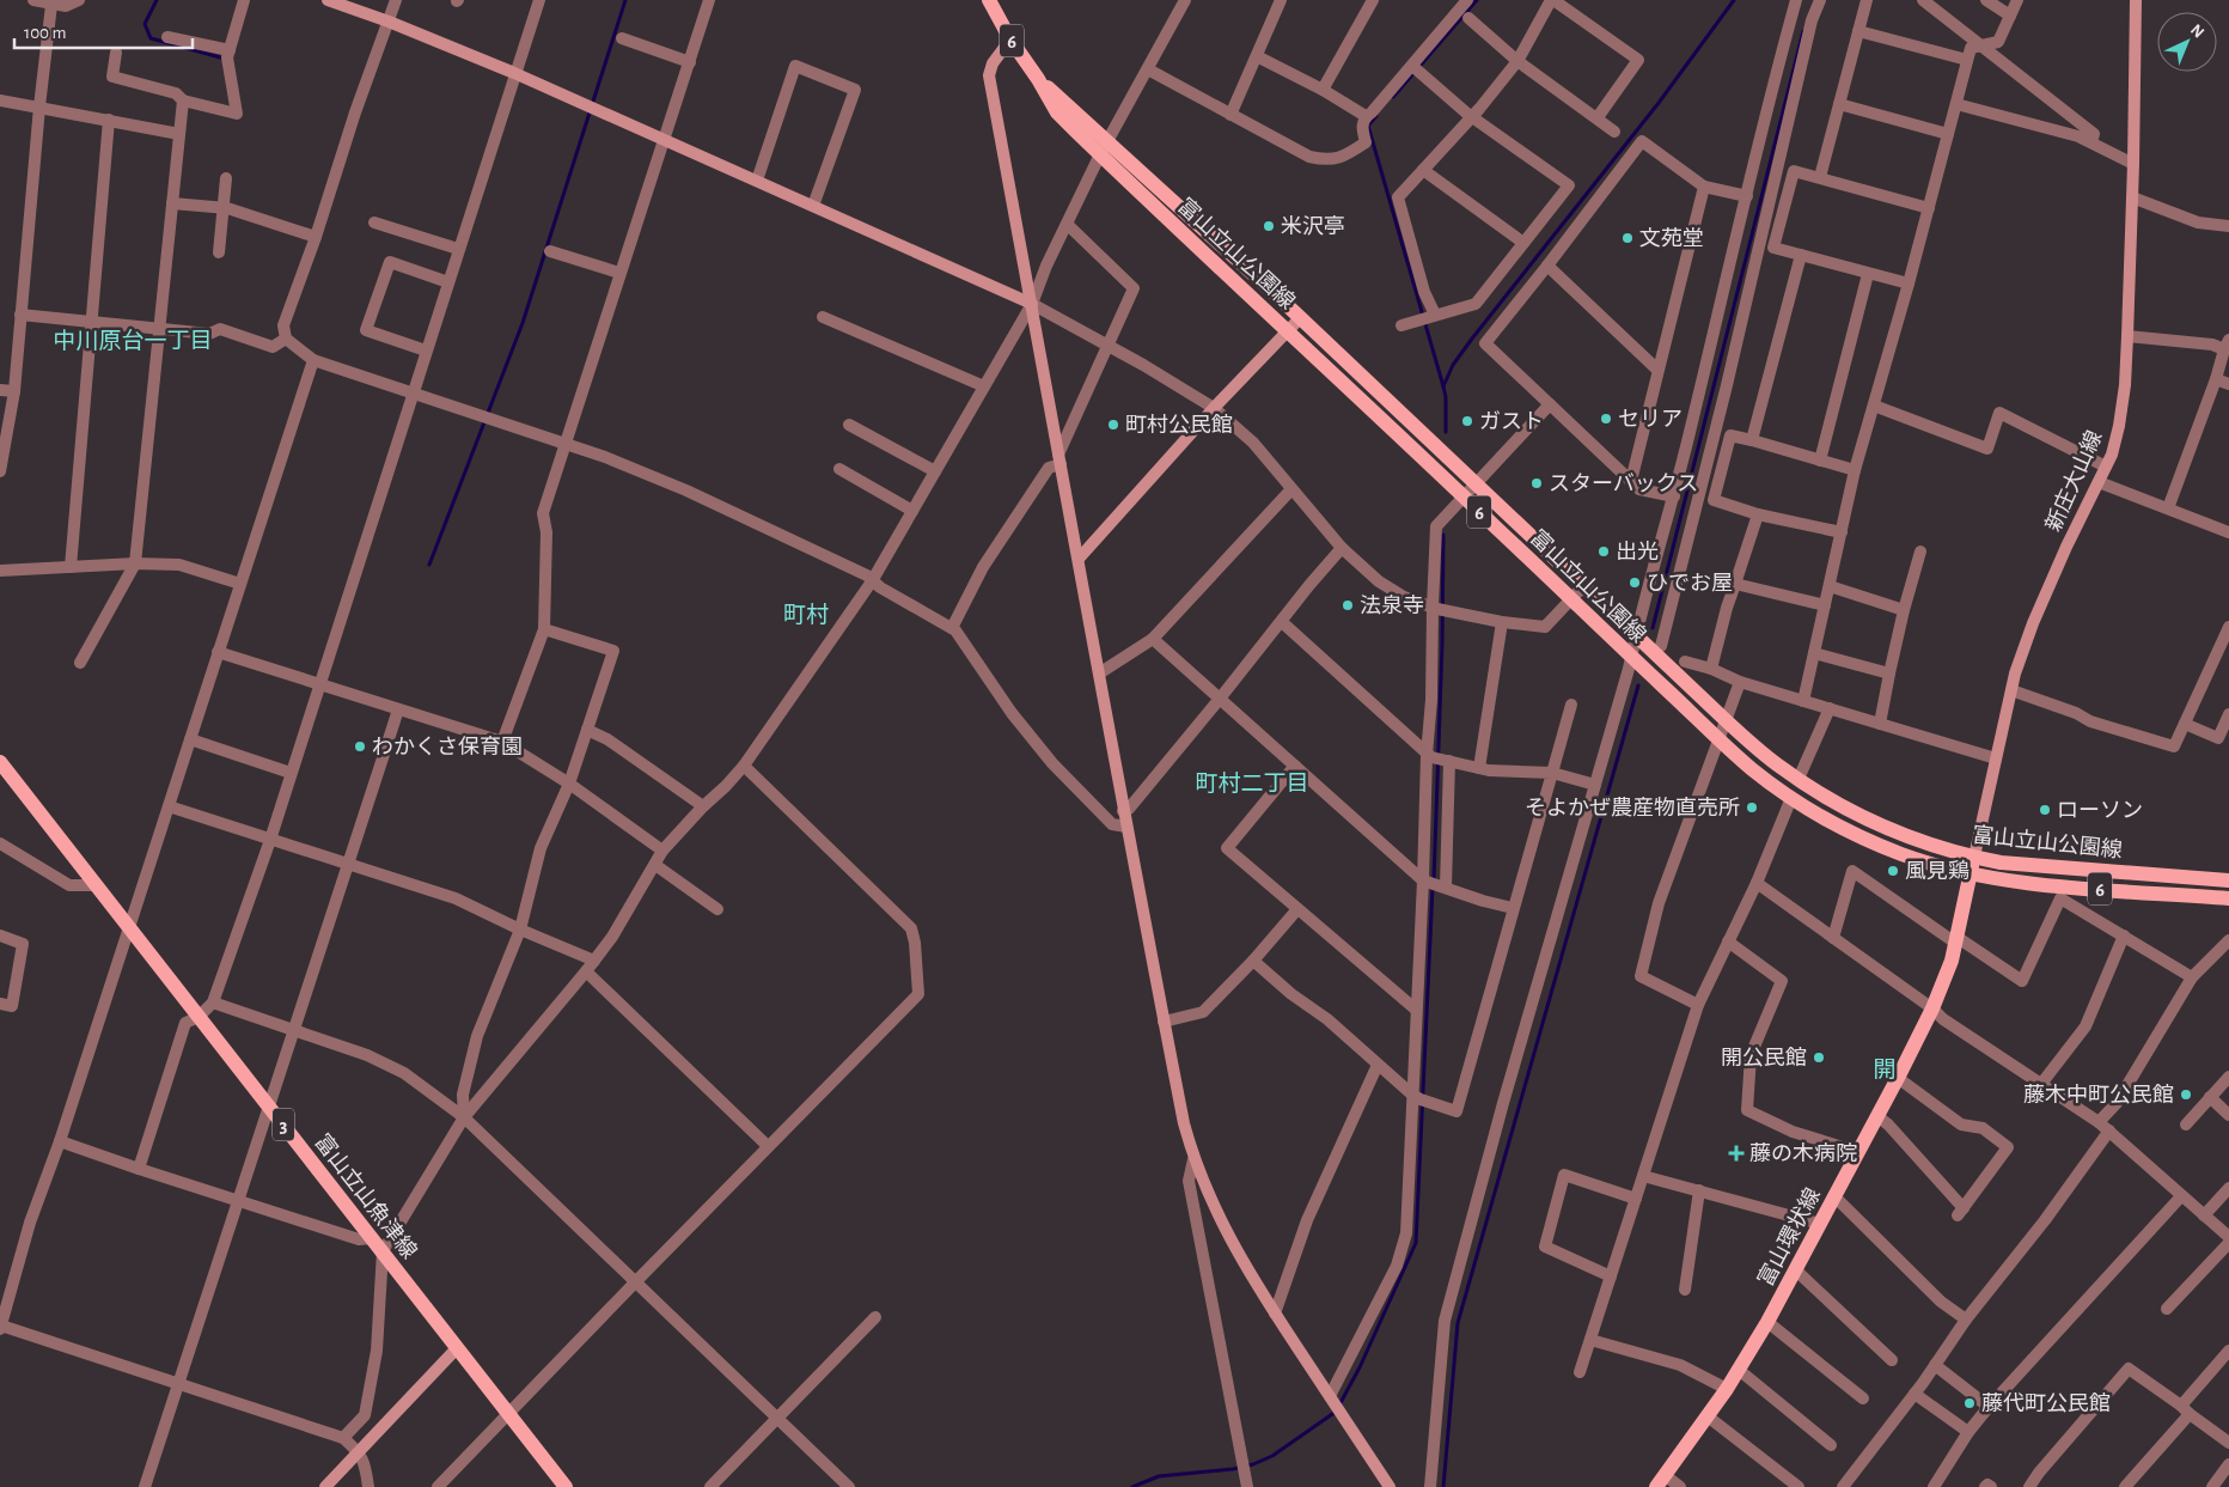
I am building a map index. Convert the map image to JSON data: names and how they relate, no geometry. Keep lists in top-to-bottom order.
{
  "streets": {
    "main road": [
      "6",
      "富山立山公園線",
      "3",
      "富山立山魚津線",
      "富山環状線"
    ],
    "street": ["新庄大山線"]
  },
  "crossings": [
    ["富山立山公園線", "新庄大山線"],
    ["富山立山公園線", "富山環状線"],
    ["新庄大山線", "富山環状線"]
  ],
  "districts": [
    "中川原台一丁目",
    "町村",
    "町村二丁目",
    "開"
  ],
  "places": {
    "other": [
      "米沢亭",
      "文苑堂",
      "セリア",
      "ガスト",
      "町村公民館",
      "スターバックス",
      "出光",
      "ひでお屋",
      "法泉寺",
      "わかくさ保育園",
      "そよかぜ農産物直売所",
      "ローソン",
      "風見鶏",
      "開公民館",
      "藤木中町公民館",
      "藤代町公民館"
    ],
    "health": ["藤の木病院"]
  },
  "scale_bar": "100 m",
  "north": "top right"
}
